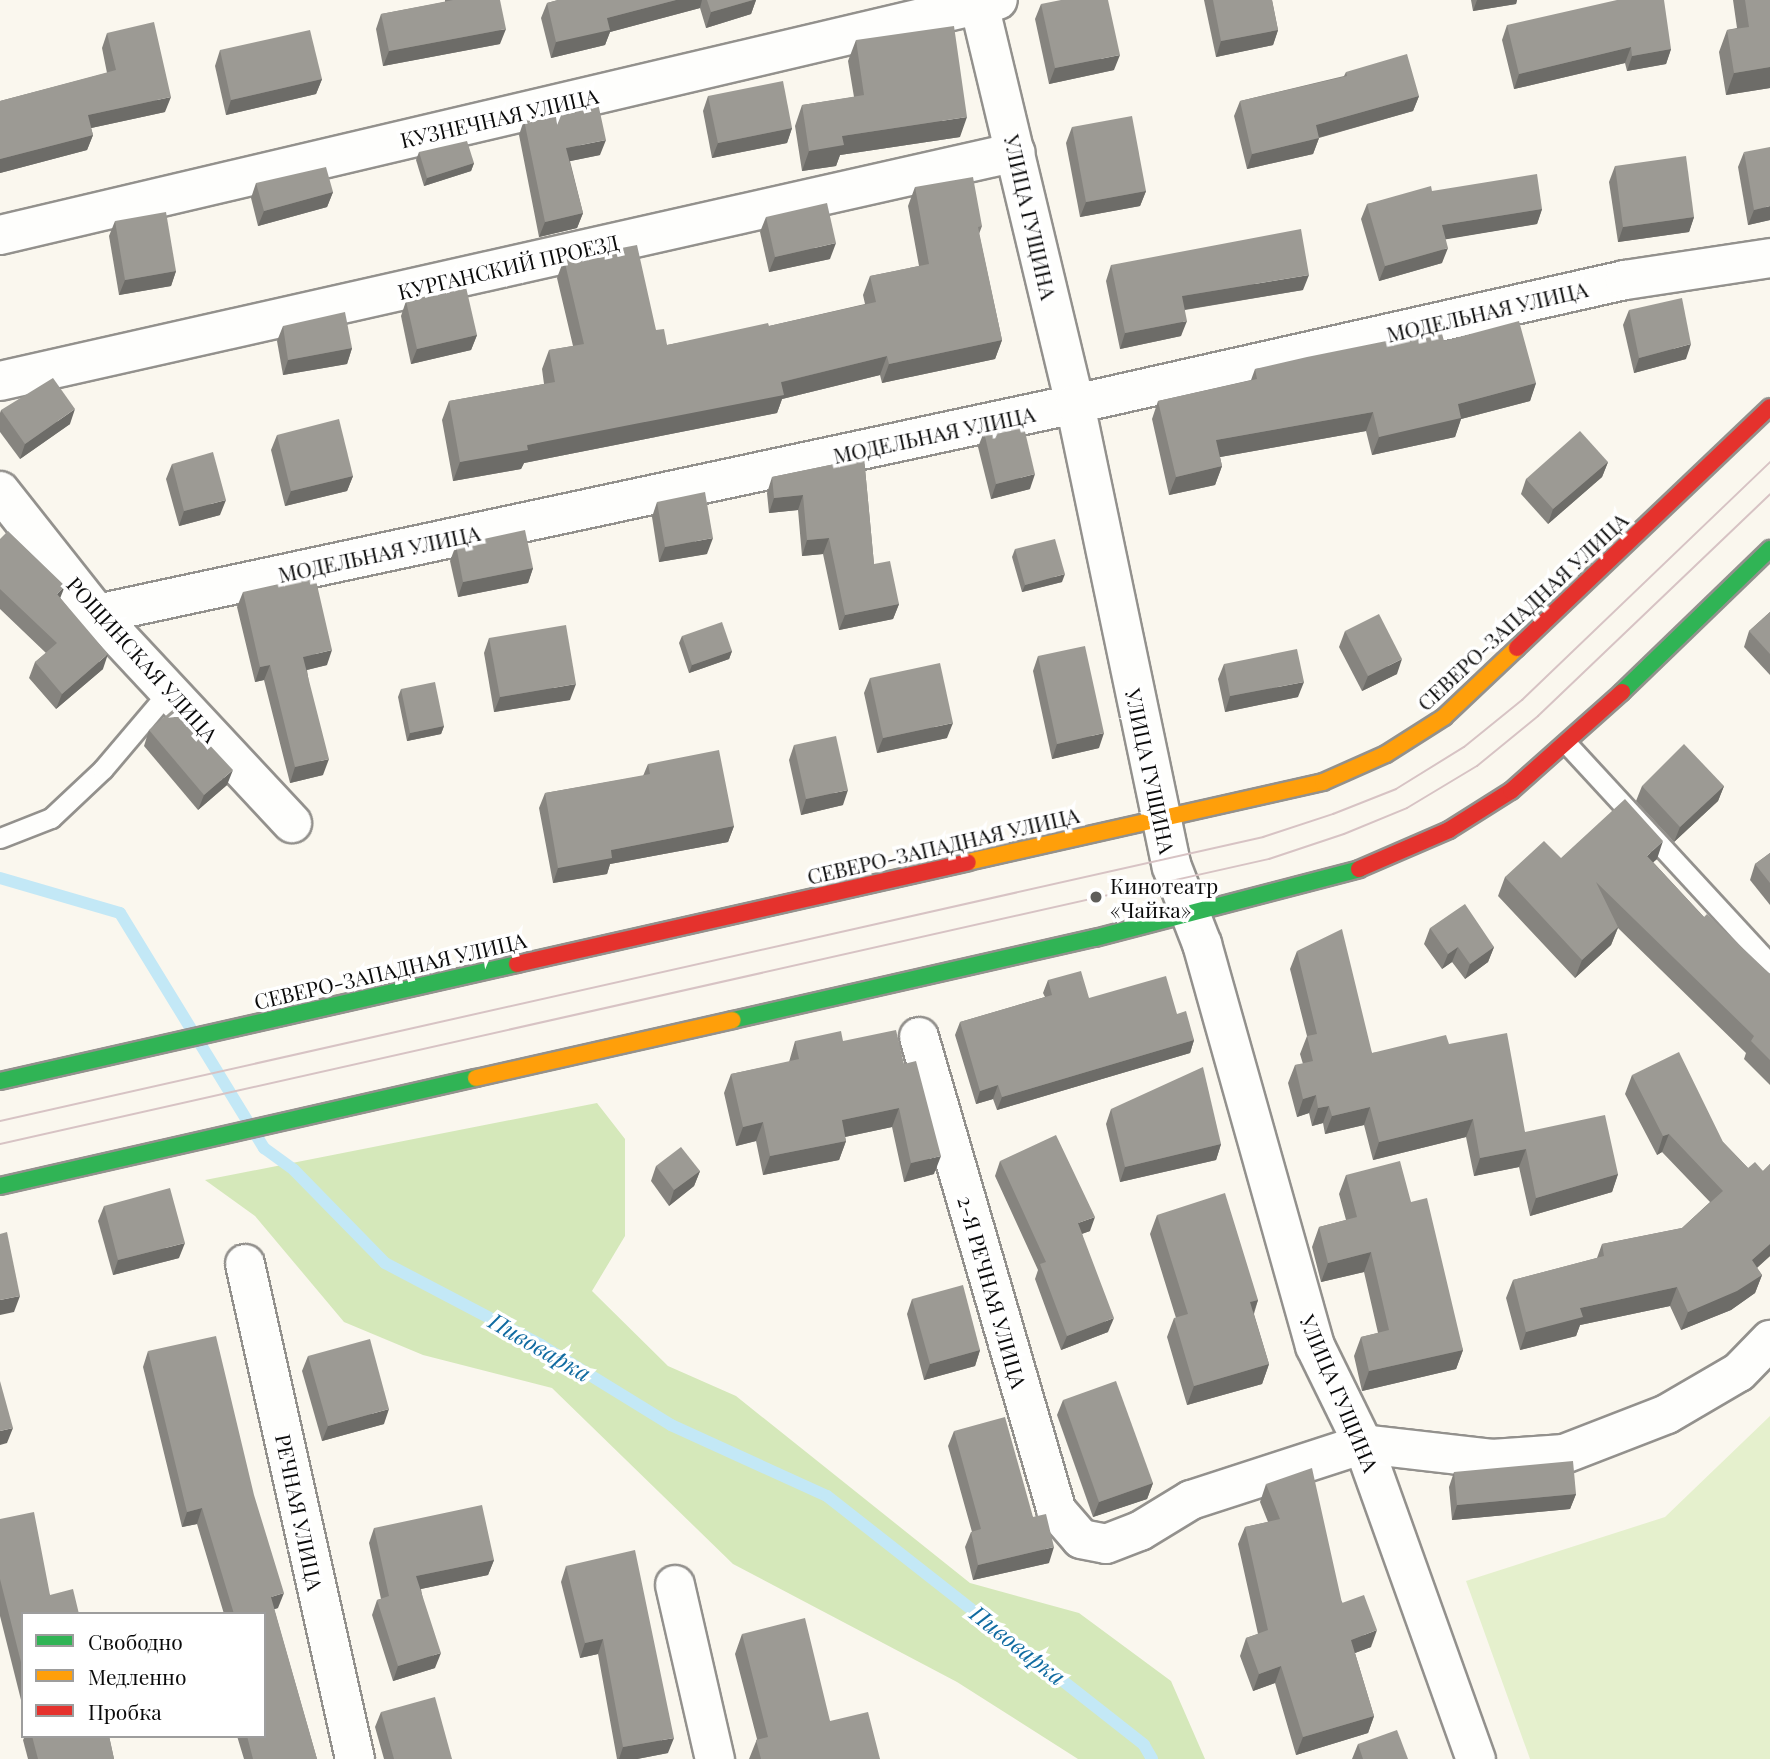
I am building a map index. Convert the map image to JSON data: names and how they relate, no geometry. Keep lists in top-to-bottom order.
{
  "streets": {
    "main road": ["СЕВЕРО-ЗАПАДНАЯ УЛИЦА"],
    "street": [
      "КУЗНЕЧНАЯ УЛИЦА",
      "УЛИЦА ГУЩИНА",
      "КУРГАНСКИЙ ПРОЕЗД",
      "МОДЕЛЬНАЯ УЛИЦА",
      "РОЩИНСКАЯ УЛИЦА",
      "2-Я РЕЧНАЯ УЛИЦА",
      "РЕЧНАЯ УЛИЦА"
    ]
  },
  "crossings": [
    ["КУЗНЕЧНАЯ УЛИЦА", "УЛИЦА ГУЩИНА"],
    ["УЛИЦА ГУЩИНА", "КУРГАНСКИЙ ПРОЕЗД"],
    ["УЛИЦА ГУЩИНА", "МОДЕЛЬНАЯ УЛИЦА"],
    ["УЛИЦА ГУЩИНА", "СЕВЕРО-ЗАПАДНАЯ УЛИЦА"],
    ["УЛИЦА ГУЩИНА", "2-Я РЕЧНАЯ УЛИЦА"],
    ["МОДЕЛЬНАЯ УЛИЦА", "РОЩИНСКАЯ УЛИЦА"]
  ],
  "water": ["Пивоварка"],
  "places": ["Кинотеатр «Чайка»"],
  "legend": ["Свободно", "Медленно", "Пробка"]
}
